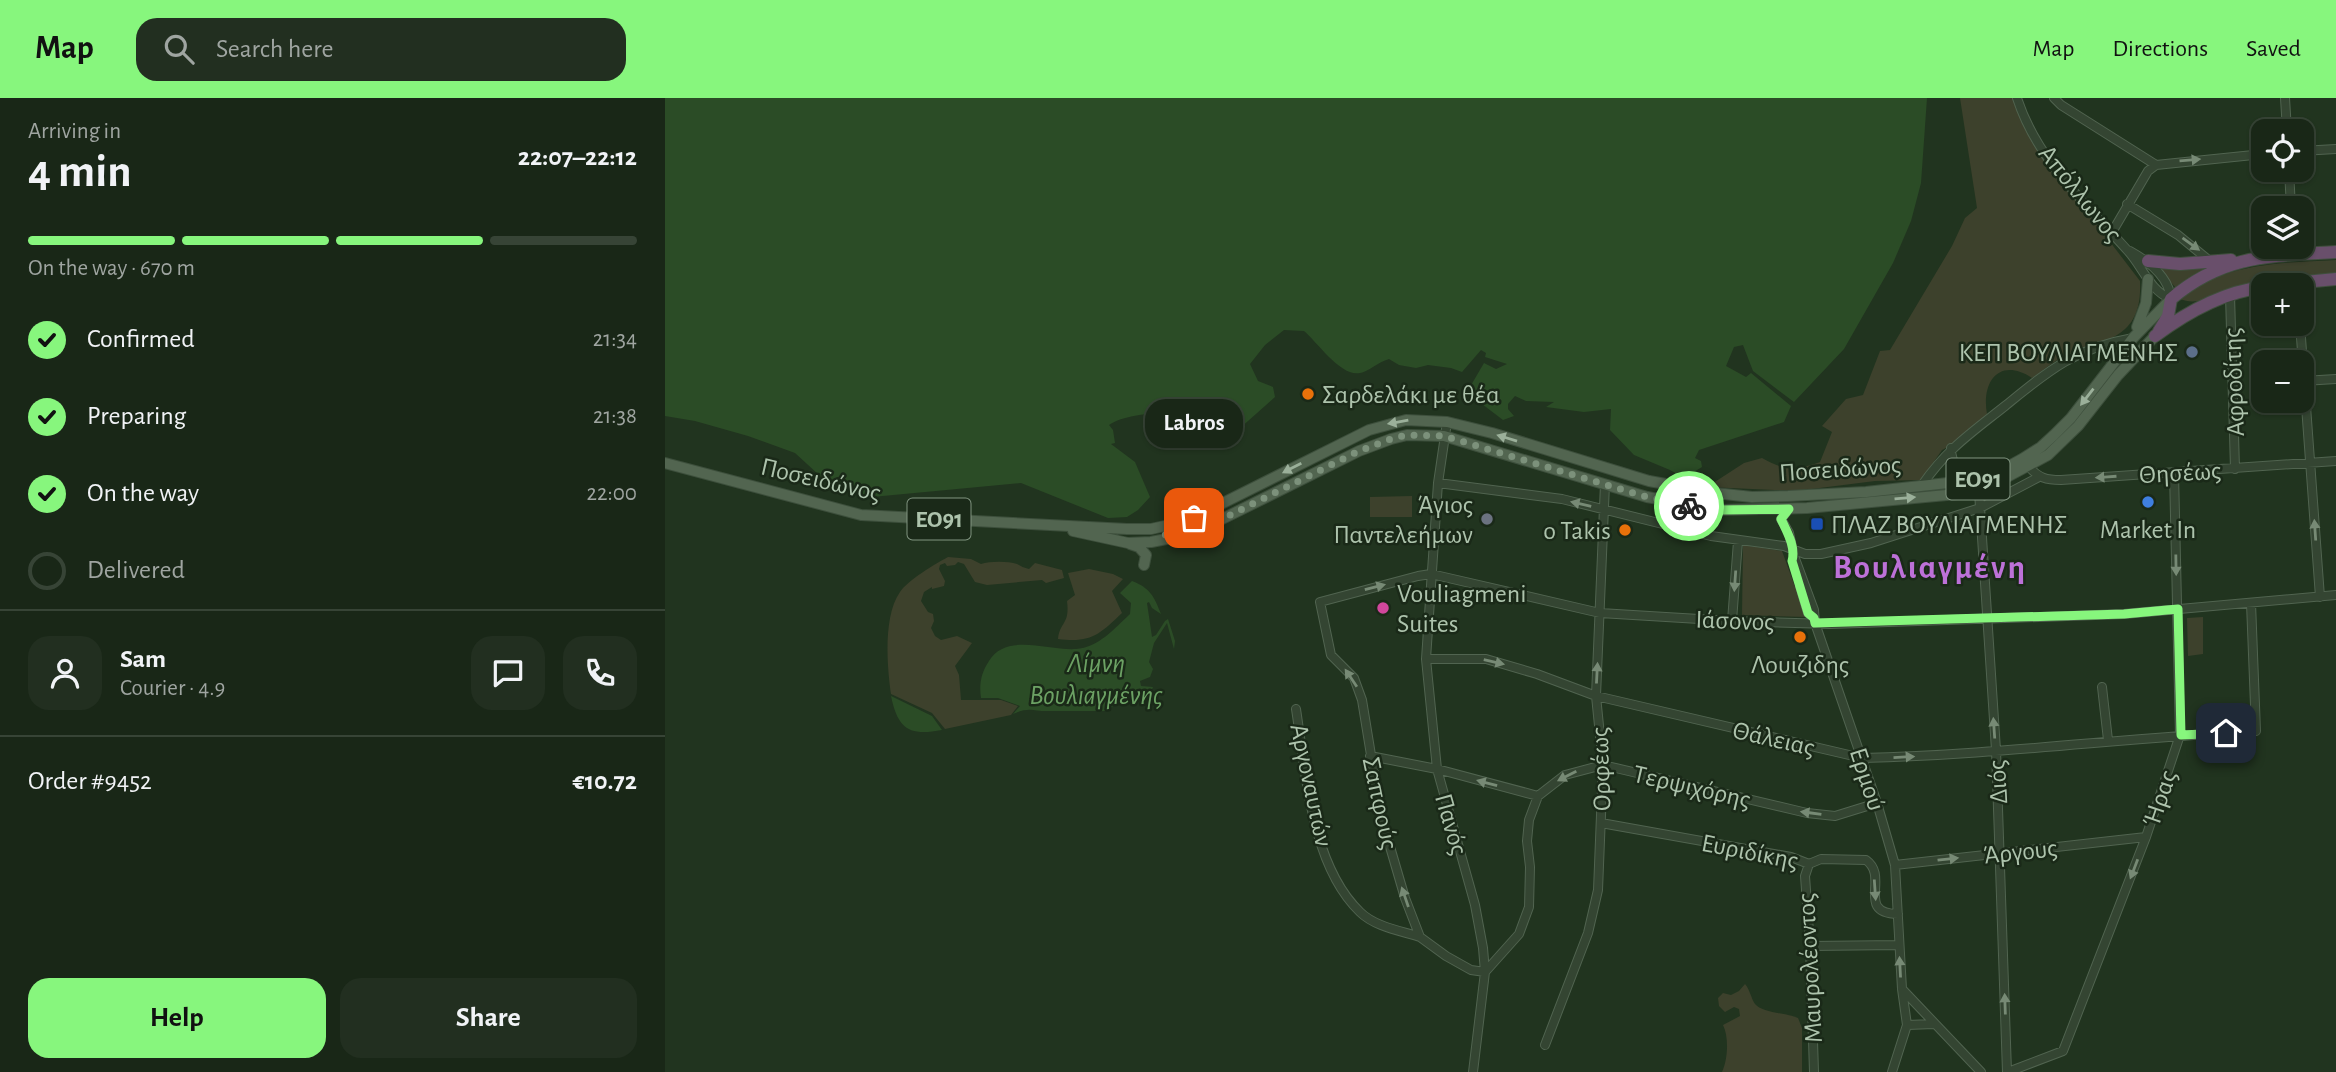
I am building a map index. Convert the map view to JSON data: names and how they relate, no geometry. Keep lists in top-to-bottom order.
{
  "streets": {
    "highway": ["Ποσειδώνος", "ΕΟ91"],
    "street": [
      "Απόλλωνος",
      "Αφροδίτης",
      "Θησέως",
      "Ιάσονος",
      "Θάλειας",
      "Ορφέως",
      "Ερμού",
      "Διός",
      "Αργοναυτών",
      "Τερψιχόρης",
      "Ήρας",
      "Σαπφούς",
      "Πανός",
      "Ευριδίκης",
      "Άργους",
      "Μαυρολέοντος"
    ]
  },
  "crossings": [
    ["Αφροδίτης", "Θησέως"],
    ["Αφροδίτης", "ΕΟ91"],
    ["Ποσειδώνος", "ΕΟ91"],
    ["Ποσειδώνος", "Ορφέως"],
    ["Ποσειδώνος", "Ερμού"],
    ["Ποσειδώνος", "Διός"],
    ["Θησέως", "Ήρας"],
    ["Ιάσονος", "Θάλειας"],
    ["Ιάσονος", "Ορφέως"],
    ["Ιάσονος", "Ερμού"],
    ["Ιάσονος", "Διός"],
    ["Ιάσονος", "Ήρας"],
    ["Ιάσονος", "Σαπφούς"],
    ["Ιάσονος", "Πανός"],
    ["Θάλειας", "Ορφέως"],
    ["Θάλειας", "Ερμού"],
    ["Θάλειας", "Διός"],
    ["Θάλειας", "Ήρας"],
    ["Θάλειας", "Πανός"],
    ["Ορφέως", "Τερψιχόρης"],
    ["Ορφέως", "Ευριδίκης"],
    ["Ερμού", "Τερψιχόρης"],
    ["Ερμού", "Ευριδίκης"],
    ["Ερμού", "Άργους"],
    ["Διός", "Ήρας"],
    ["Διός", "Άργους"],
    ["Αργοναυτών", "Σαπφούς"],
    ["Ήρας", "Άργους"],
    ["Σαπφούς", "Πανός"],
    ["Ευριδίκης", "Μαυρολέοντος"]
  ],
  "one_way": [
    "Θησέως",
    "Διός",
    "Τερψιχόρης",
    "Ήρας",
    "Άργους"
  ],
  "districts": ["Βουλιαγμένη"],
  "water": ["Λίμνη Βουλιαγμένης"],
  "places": {
    "other": [
      "ΚΕΠ ΒΟΥΛΙΑΓΜΕΝΗΣ",
      "Σαρδελάκι με θέα",
      "Market In",
      "Labros",
      "Άγιος Παντελεήμων",
      "o Takis",
      "Vouliagmeni Suites",
      "Λουιζιδης"
    ],
    "transit": ["ΠΛΑΖ ΒΟΥΛΙΑΓΜΕΝΗΣ"]
  },
  "page": {
    "header": "Map",
    "search": "Search here",
    "nav": ["Map", "Directions", "Saved"],
    "heading": ["4 min", "Arriving in", "22:07–22:12"],
    "panel": [
      "Sam",
      "Courier · 4.9",
      "Order #9452",
      "€10.72"
    ],
    "map_buttons": ["+", "−"],
    "bar": "On the way · 670 m",
    "list": [
      ["Confirmed", "21:34"],
      ["Preparing", "21:38"],
      ["On the way", "22:00"],
      "Delivered"
    ],
    "bubble": "Labros",
    "buttons": ["Help", "Share"]
  }
}
